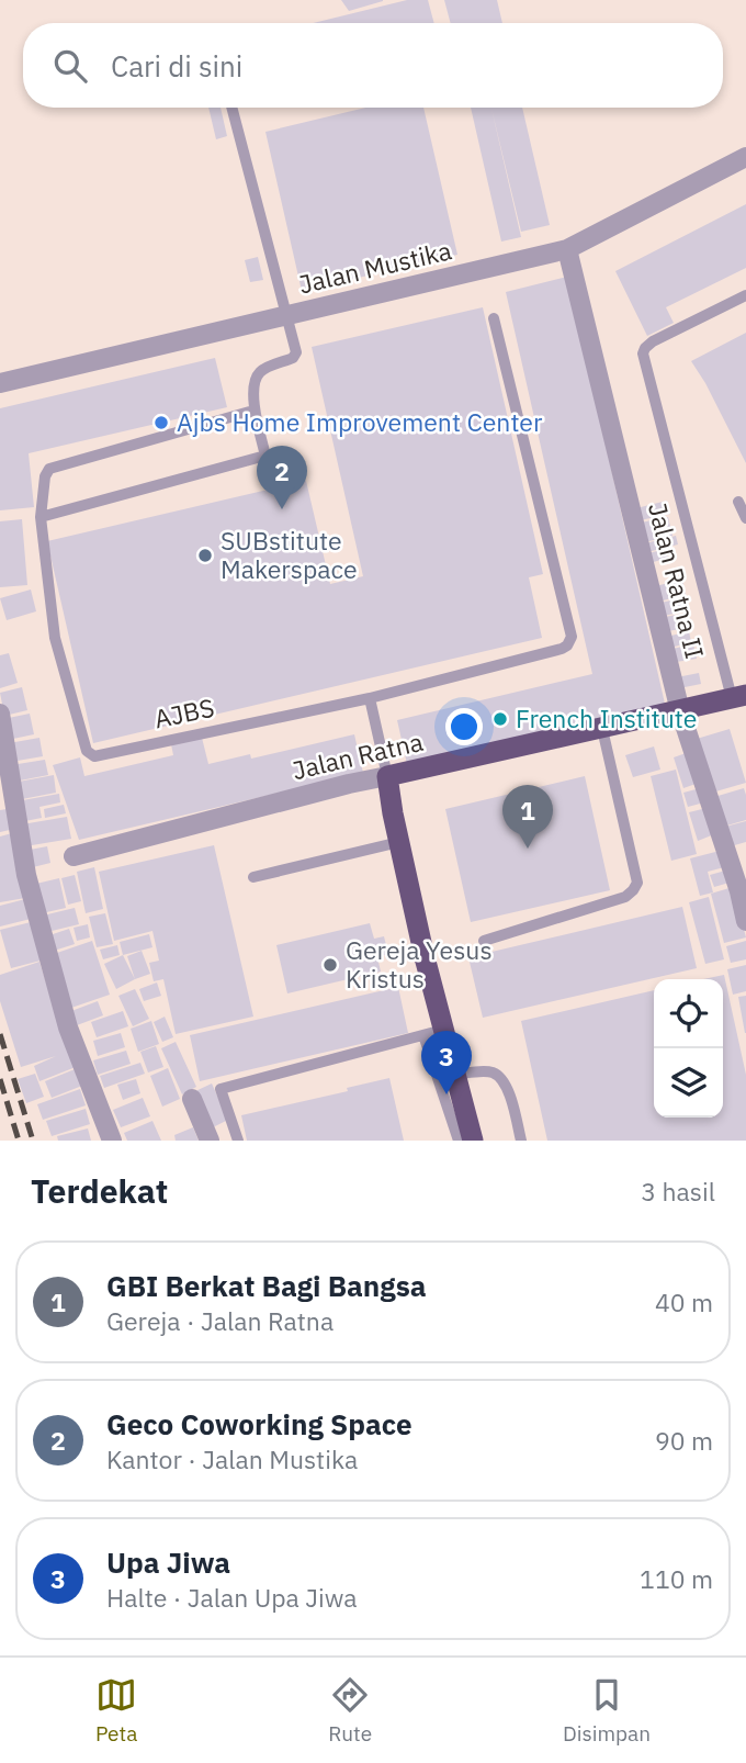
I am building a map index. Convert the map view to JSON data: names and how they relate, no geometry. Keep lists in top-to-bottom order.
{
  "streets": {
    "highway": ["Jalan Ratna"],
    "street": ["Jalan Mustika", "Jalan Ratna II"],
    "lane": ["AJBS"]
  },
  "crossings": [
    ["Jalan Mustika", "Jalan Ratna II"],
    ["Jalan Ratna II", "Jalan Ratna"]
  ],
  "places": [
    "Ajbs Home Improvement Center",
    "SUBstitute Makerspace",
    "French Institute",
    "Gereja Yesus Kristus"
  ],
  "page": {
    "search": "Cari di sini",
    "pins": ["2", "1", "3"],
    "heading": ["Terdekat", "3 hasil"],
    "list": [
      {
        "mark": "1",
        "name": "GBI Berkat Bagi Bangsa",
        "note": "Gereja · Jalan Ratna",
        "value": "40 m"
      },
      {
        "mark": "2",
        "name": "Geco Coworking Space",
        "note": "Kantor · Jalan Mustika",
        "value": "90 m"
      },
      {
        "mark": "3",
        "name": "Upa Jiwa",
        "note": "Halte · Jalan Upa Jiwa",
        "value": "110 m"
      }
    ],
    "nav": ["Peta", "Rute", "Disimpan"]
  }
}
